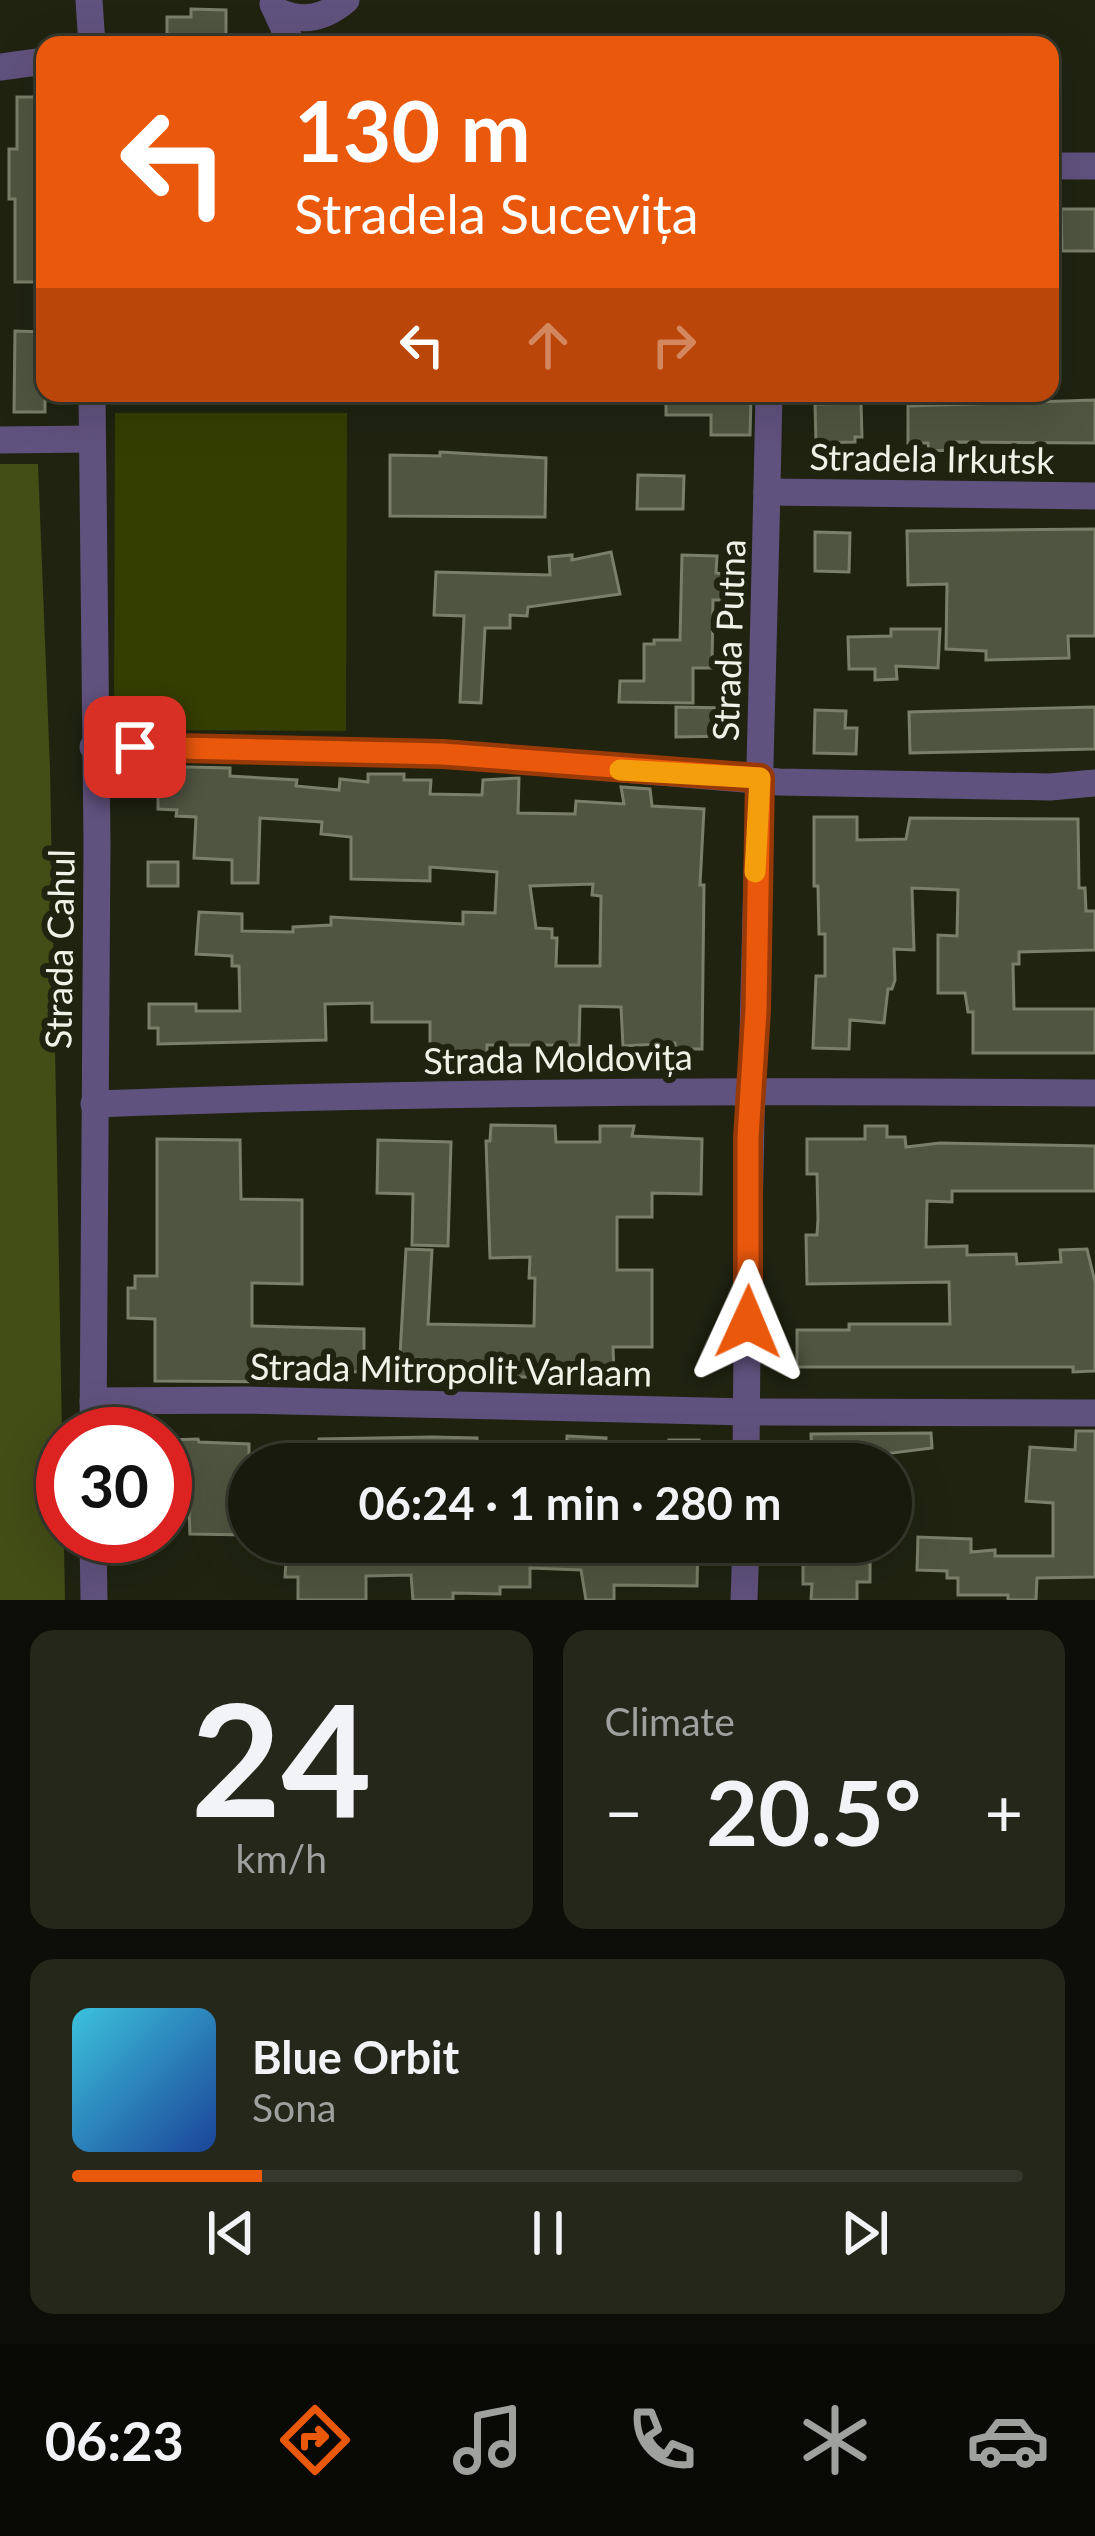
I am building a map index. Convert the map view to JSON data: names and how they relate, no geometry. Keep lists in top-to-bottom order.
{
  "streets": {
    "street": [
      "Stradela Irkutsk",
      "Strada Putna",
      "Strada Cahul",
      "Strada Moldovița",
      "Strada Mitropolit Varlaam"
    ]
  },
  "crossings": [
    ["Stradela Irkutsk", "Strada Putna"],
    ["Strada Putna", "Strada Moldovița"],
    ["Strada Putna", "Strada Mitropolit Varlaam"],
    ["Strada Cahul", "Strada Moldovița"],
    ["Strada Cahul", "Strada Mitropolit Varlaam"]
  ],
  "page": {
    "turn": ["130 m", "Stradela Sucevița"],
    "limit": "30",
    "trip": "06:24 · 1 min · 280 m",
    "tile": [
      ["24", "km/h"],
      "Climate"
    ],
    "heat": ["−", "20.5°", "+"],
    "song": ["Blue Orbit", "Sona"],
    "tabs": "06:23"
  }
}
